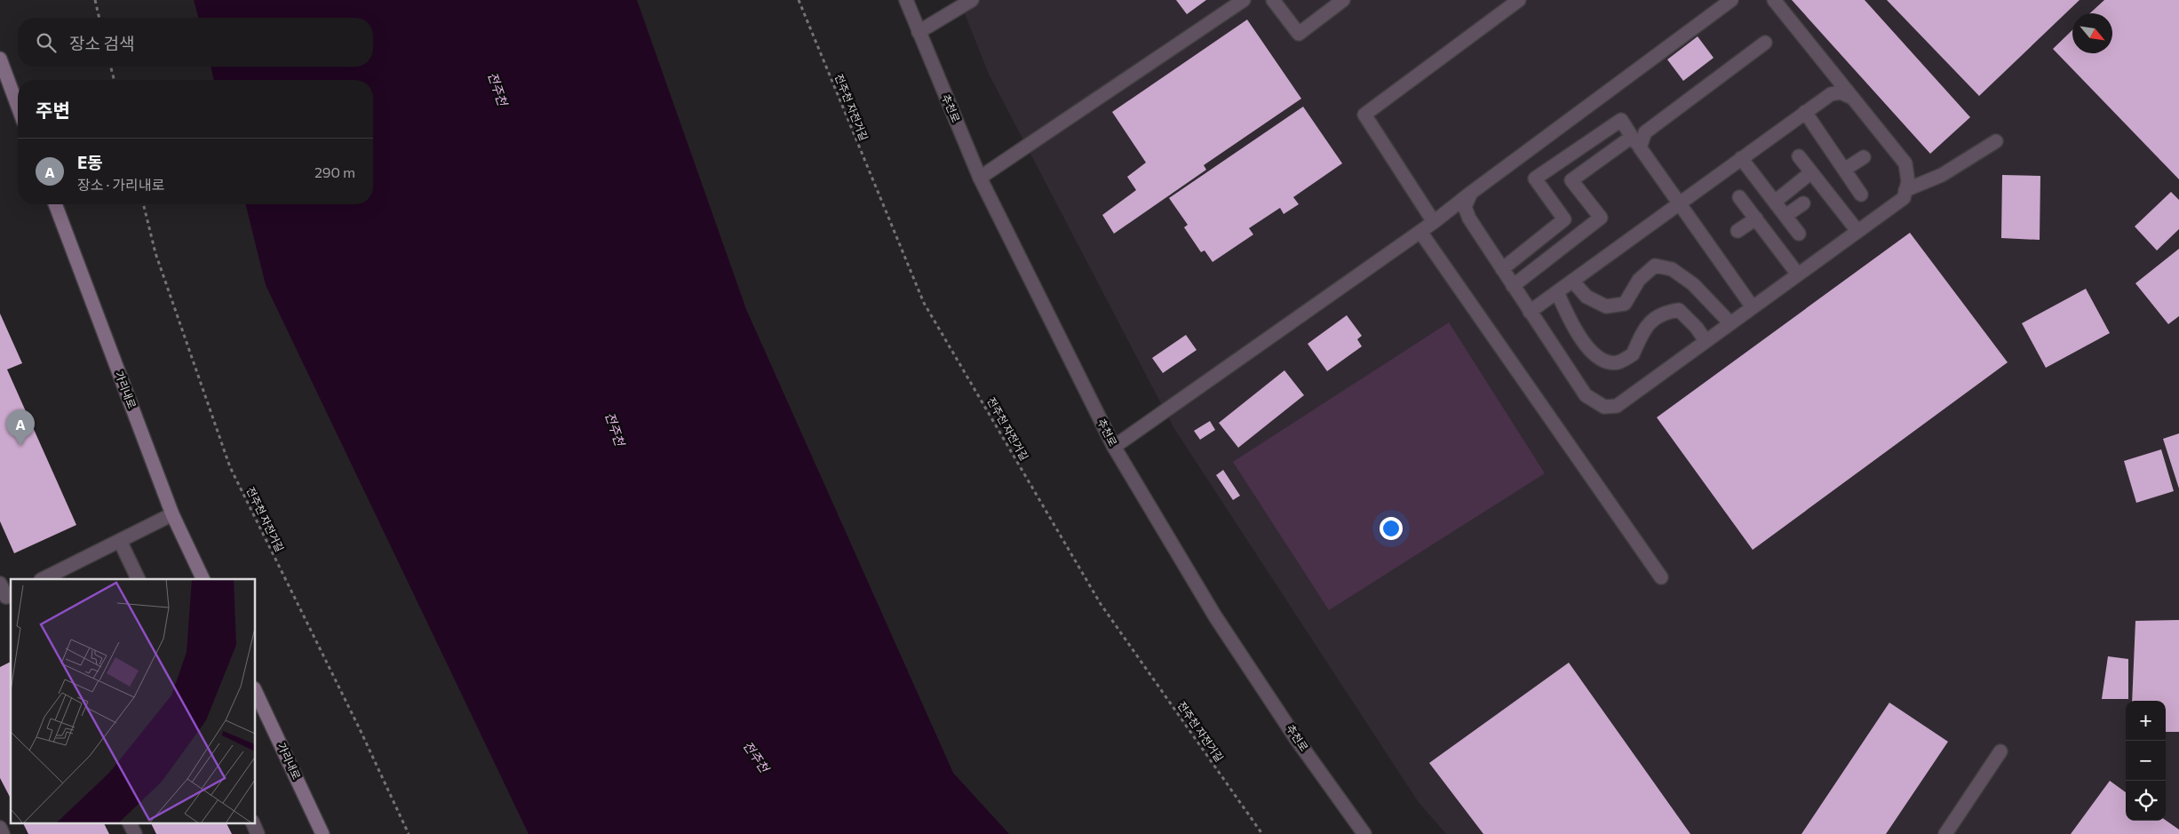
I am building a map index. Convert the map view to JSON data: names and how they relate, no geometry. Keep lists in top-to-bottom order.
{
  "streets": {
    "street": ["추천로", "가리내로"],
    "path": ["전주천 자전거길"]
  },
  "water": ["전주천"],
  "north": "bottom right",
  "page": {
    "search": "장소 검색",
    "heading": "주변",
    "list": [
      {
        "mark": "A",
        "name": "E동",
        "note": "장소 · 가리내로",
        "value": "290 m"
      }
    ],
    "pins": "A",
    "map_buttons": ["+", "−"]
  }
}
